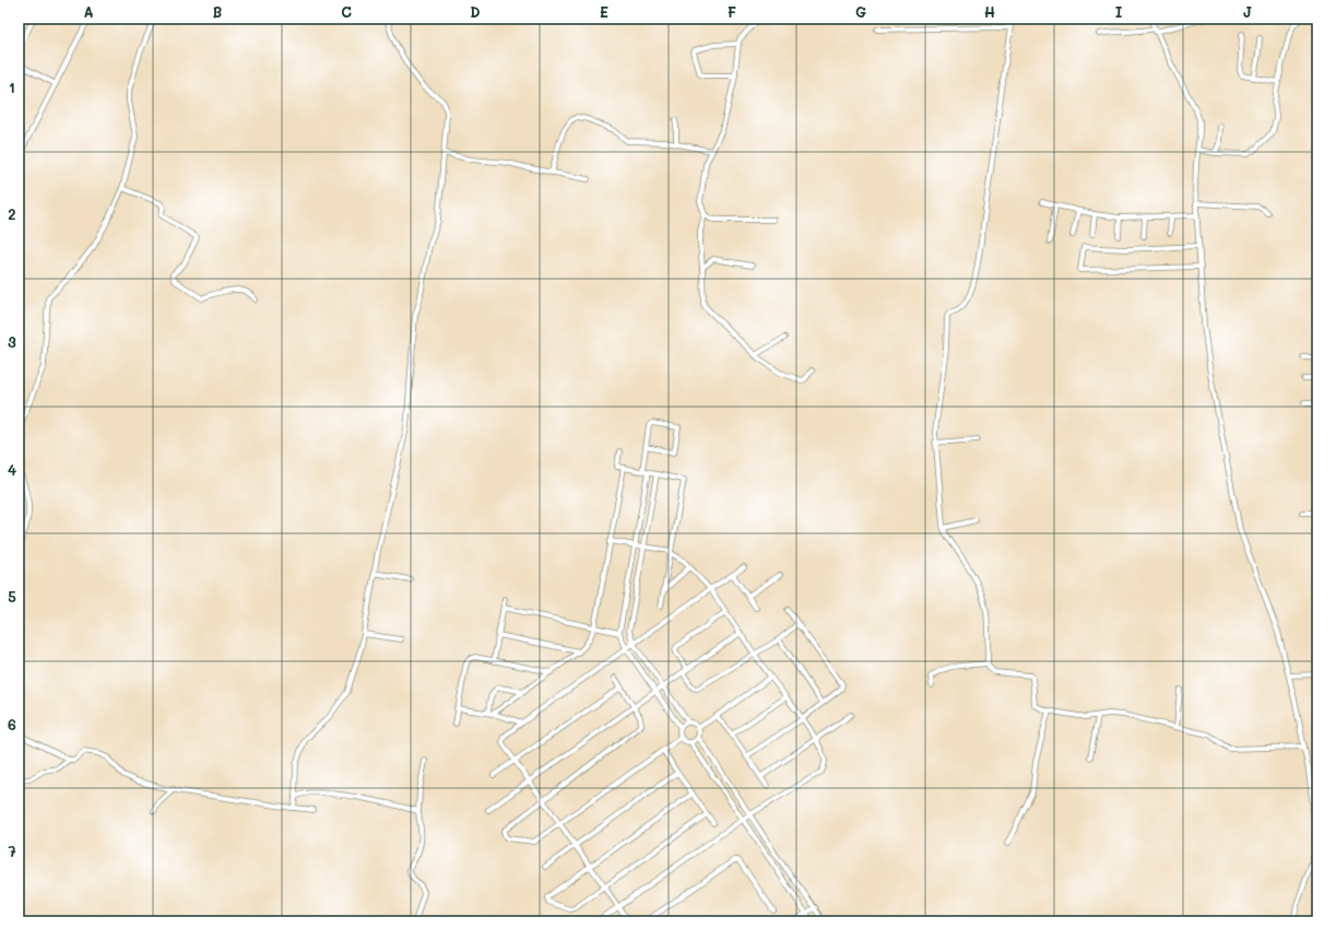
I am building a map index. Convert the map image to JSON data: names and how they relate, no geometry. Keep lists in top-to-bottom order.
{
  "grid": {
    "columns": [
      "A",
      "B",
      "C",
      "D",
      "E",
      "F",
      "G",
      "H",
      "I",
      "J"
    ],
    "rows": [
      "1",
      "2",
      "3",
      "4",
      "5",
      "6",
      "7"
    ]
  }
}
